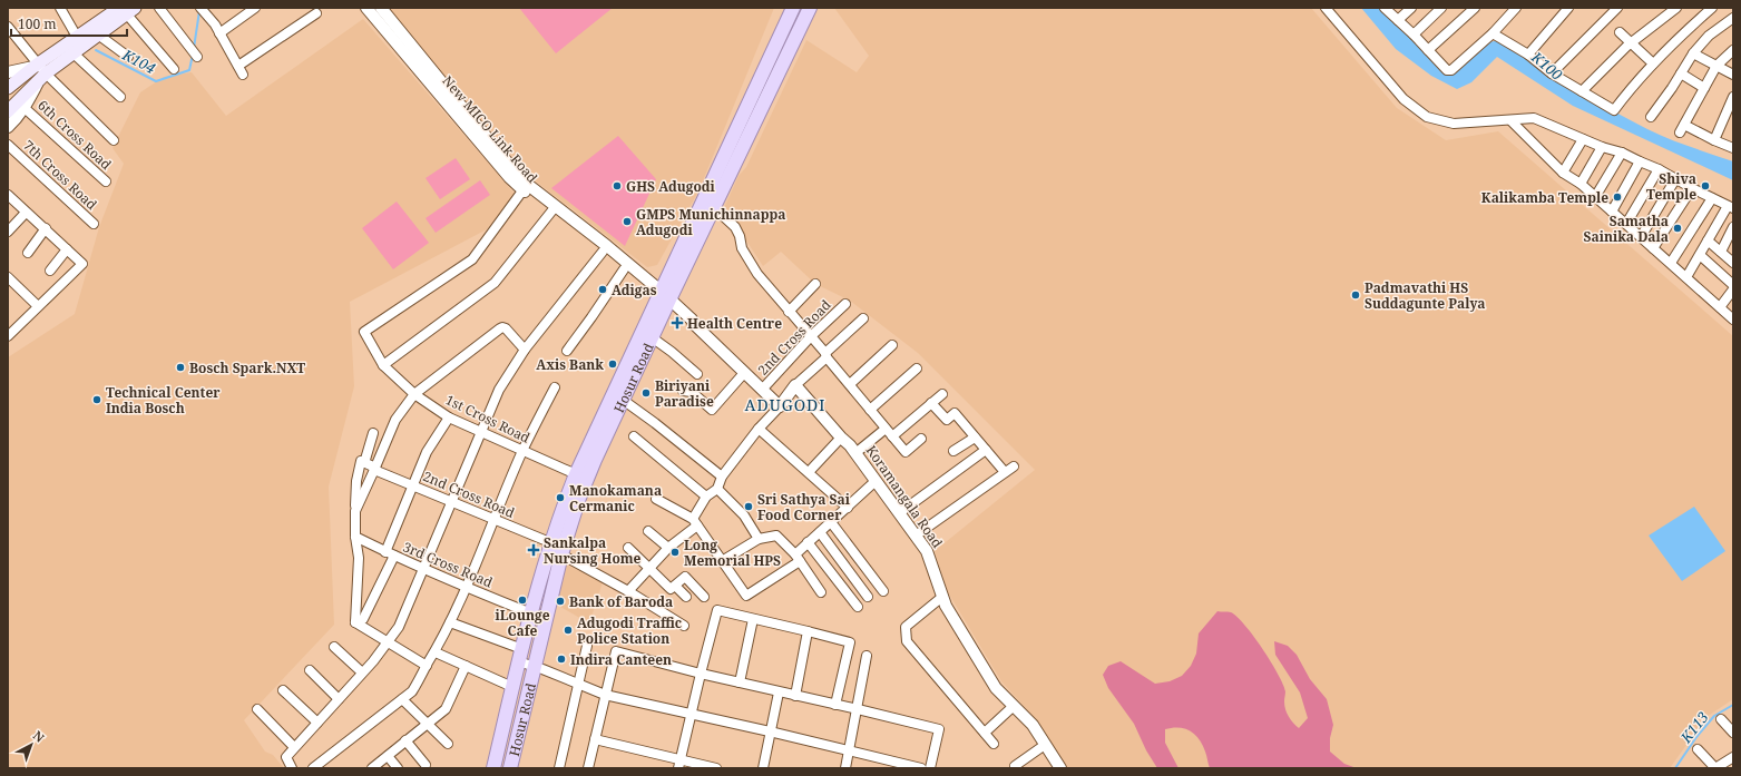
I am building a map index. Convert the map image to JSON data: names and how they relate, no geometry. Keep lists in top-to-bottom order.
{
  "streets": {
    "main road": ["Hosur Road"],
    "street": [
      "New MICO Link Road",
      "6th Cross Road",
      "7th Cross Road",
      "2nd Cross Road",
      "1st Cross Road",
      "Koramangala Road",
      "3rd Cross Road"
    ]
  },
  "crossings": [
    ["New MICO Link Road", "Hosur Road"],
    ["New MICO Link Road", "1st Cross Road"],
    ["2nd Cross Road", "Hosur Road"],
    ["Hosur Road", "1st Cross Road"],
    ["Hosur Road", "3rd Cross Road"]
  ],
  "districts": ["ADUGODI"],
  "water": ["K104", "K100", "K113"],
  "places": {
    "other": [
      "GHS Adugodi",
      "Shiva Temple",
      "Kalikamba Temple",
      "GMPS Munichinnappa Adugodi",
      "Samatha Sainika Dala",
      "Adigas",
      "Padmavathi HS Suddagunte Palya",
      "Axis Bank",
      "Bosch Spark.NXT",
      "Biriyani Paradise",
      "Technical Center India Bosch",
      "Manokamana Cermanic",
      "Sri Sathya Sai Food Corner",
      "Long Memorial HPS",
      "iLounge Cafe",
      "Bank of Baroda",
      "Adugodi Traffic Police Station",
      "Indira Canteen"
    ],
    "health": ["Health Centre", "Sankalpa Nursing Home"]
  },
  "scale_bar": "100 m",
  "north": "top right"
}
